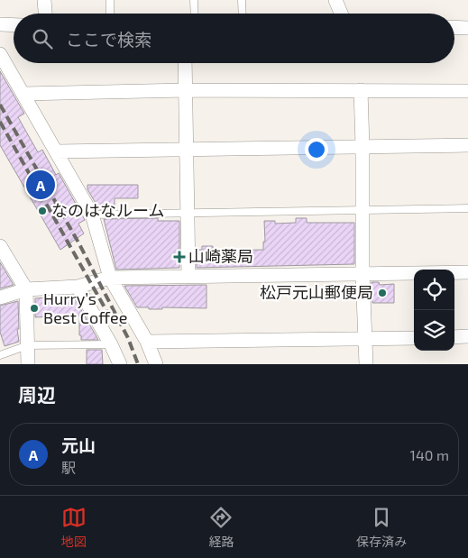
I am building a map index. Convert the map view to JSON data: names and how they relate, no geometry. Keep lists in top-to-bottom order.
{
  "places": {
    "other": ["なのはなルーム", "松戸元山郵便局", "Hurry’s Best Coffee"],
    "health": ["山崎薬局"]
  },
  "page": {
    "search": "ここで検索",
    "pins": "A",
    "heading": "周辺",
    "list": [
      {
        "mark": "A",
        "name": "元山",
        "note": "駅",
        "value": "140 m"
      }
    ],
    "nav": ["地図", "経路", "保存済み"]
  }
}
